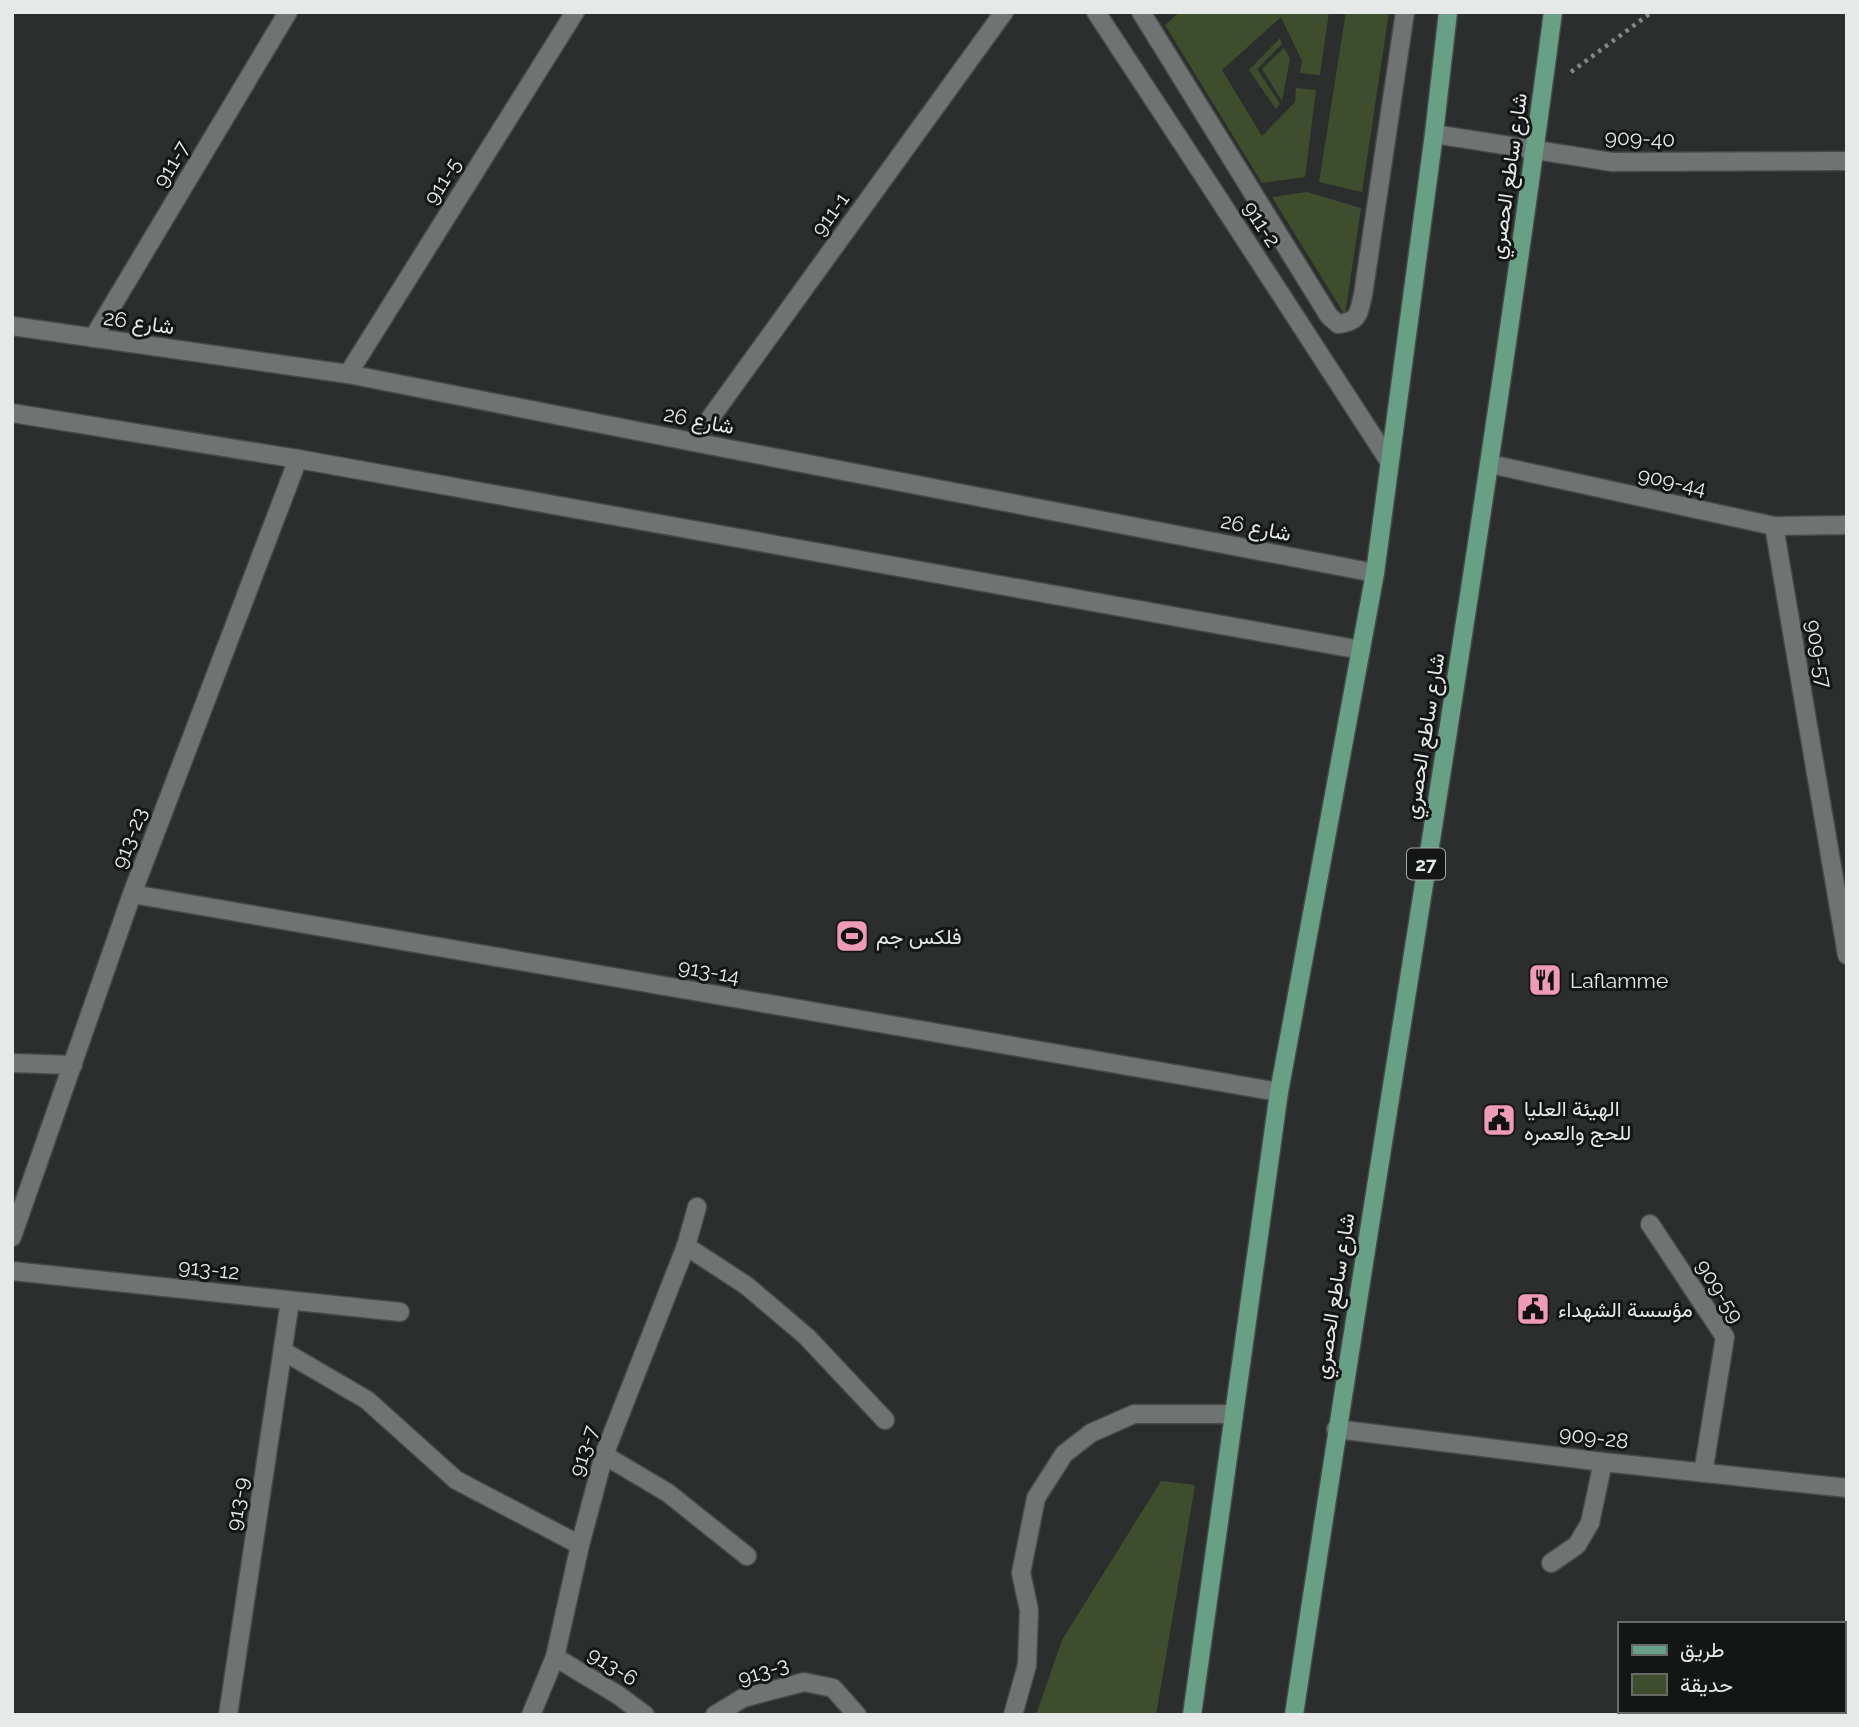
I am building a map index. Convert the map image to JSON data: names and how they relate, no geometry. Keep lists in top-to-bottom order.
{
  "streets": {
    "main road": ["شارع ساطع الحصري", "27"],
    "street": [
      "909-40",
      "911-7",
      "911-5",
      "911-1",
      "911-2",
      "شارع 26",
      "909-44",
      "909-57",
      "913-23",
      "913-14",
      "913-12",
      "909-59",
      "909-28",
      "913-7",
      "913-9",
      "913-6",
      "913-3"
    ]
  },
  "crossings": [
    ["909-40", "شارع ساطع الحصري"],
    ["911-7", "شارع 26"],
    ["شارع ساطع الحصري", "909-44"],
    ["شارع ساطع الحصري", "909-28"],
    ["911-5", "شارع 26"],
    ["911-1", "شارع 26"],
    ["909-44", "909-57"],
    ["913-23", "913-14"],
    ["913-12", "913-9"],
    ["909-59", "909-28"],
    ["913-7", "913-6"]
  ],
  "places": {
    "sports": ["فلكس جم"],
    "restaurant": ["Laflamme"],
    "public building": ["الهيئة العليا للحج والعمره", "مؤسسة الشهداء"]
  },
  "legend": ["طريق", "حديقة"]
}
